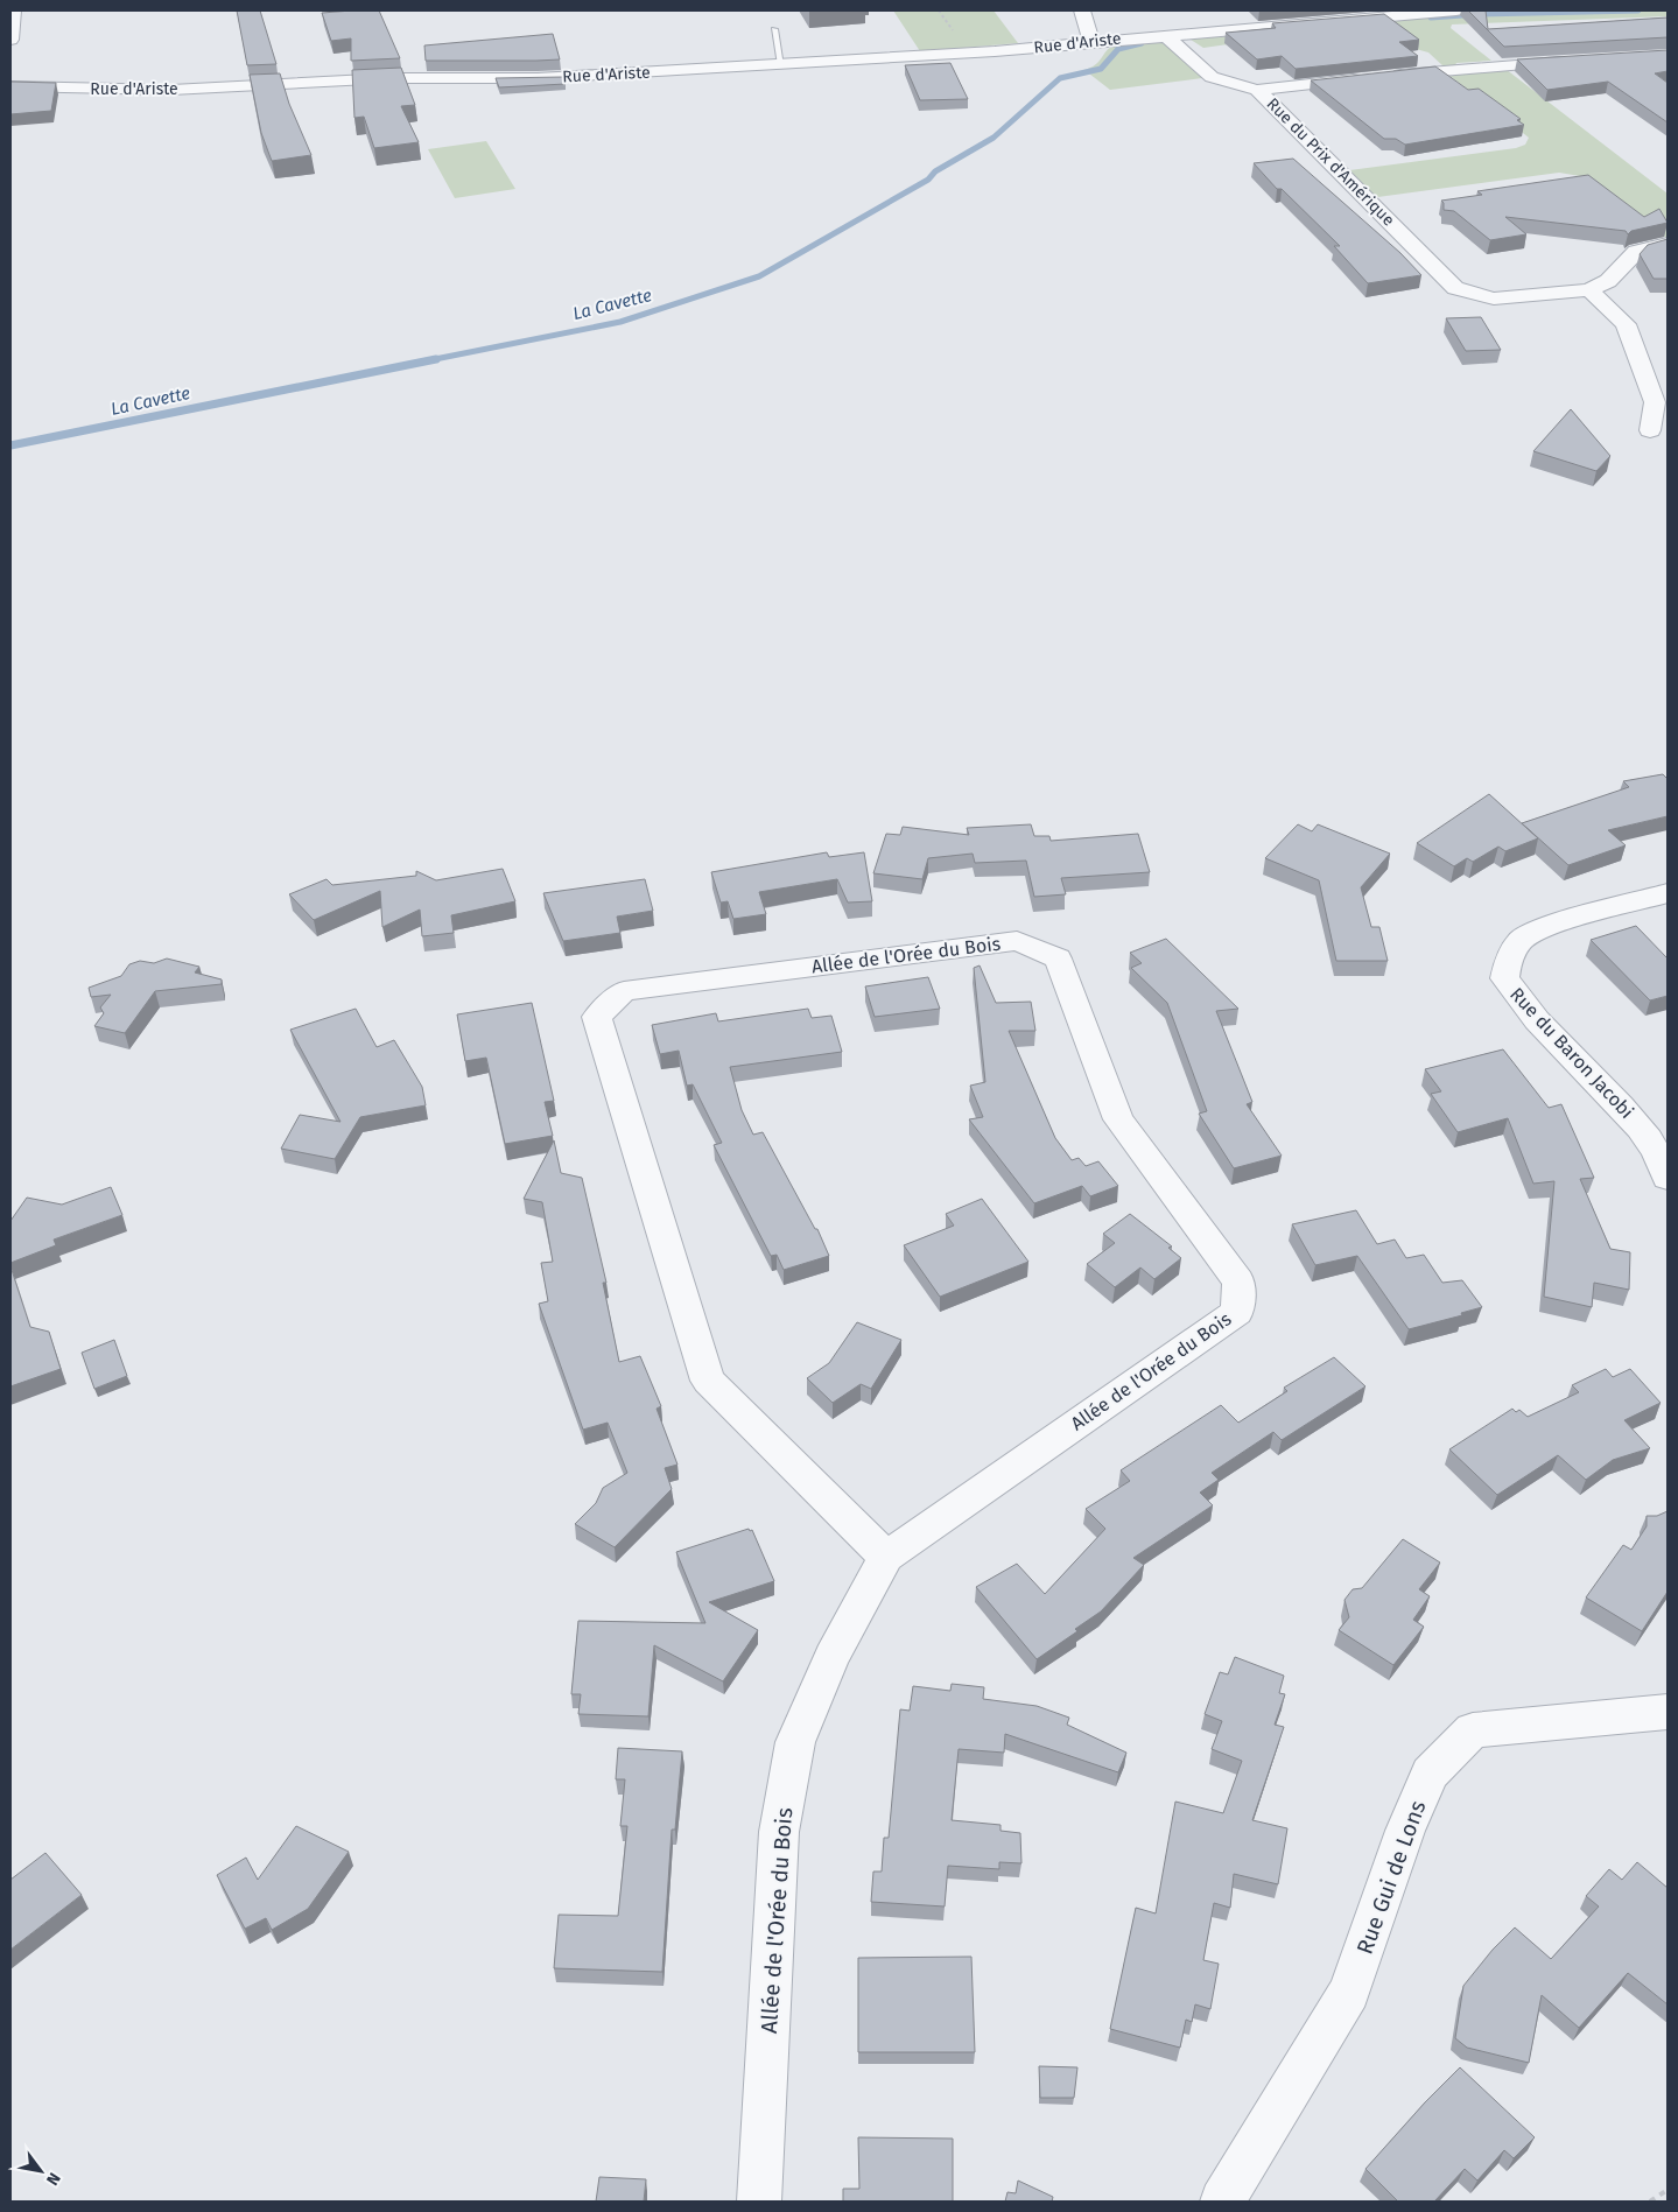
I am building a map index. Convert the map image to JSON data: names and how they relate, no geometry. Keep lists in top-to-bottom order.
{
  "streets": {
    "street": [
      "Rue d'Ariste",
      "Rue du Prix d'Amérique",
      "Allée de l'Orée du Bois",
      "Rue du Baron Jacobi",
      "Rue Gui de Lons"
    ]
  },
  "crossings": [
    ["Rue d'Ariste", "Rue du Prix d'Amérique"]
  ],
  "water": ["La Cavette"],
  "north": "bottom right"
}
